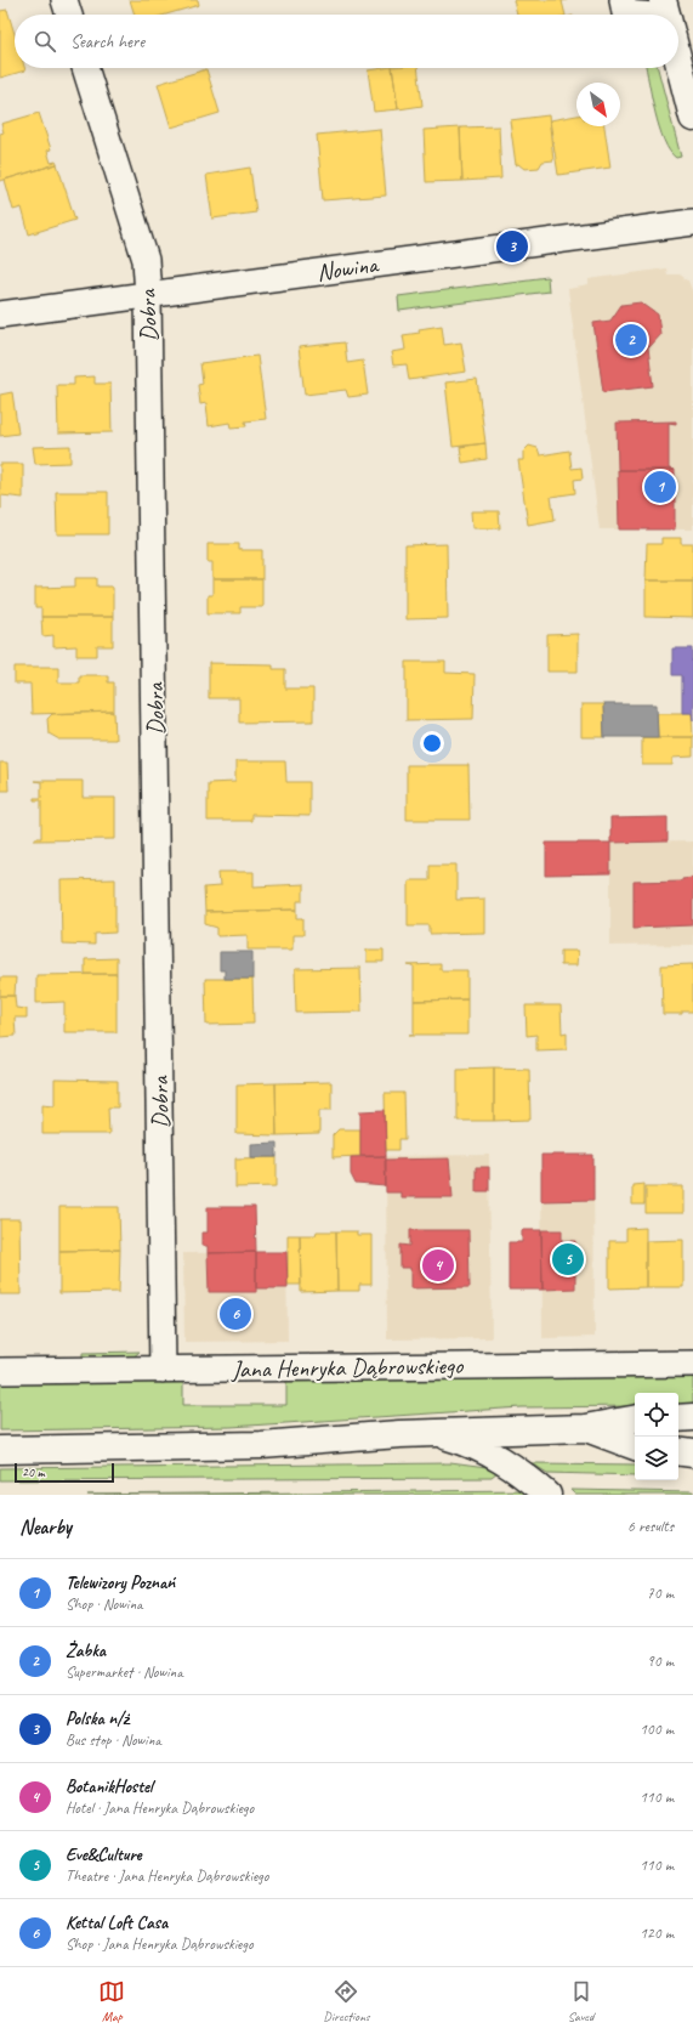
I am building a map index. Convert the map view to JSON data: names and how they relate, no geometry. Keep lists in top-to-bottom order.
{
  "streets": {
    "street": ["Nowina", "Dobra", "Jana Henryka Dąbrowskiego"]
  },
  "crossings": [
    ["Nowina", "Dobra"],
    ["Dobra", "Jana Henryka Dąbrowskiego"]
  ],
  "scale_bar": "20 m",
  "north": "bottom right",
  "page": {
    "search": "Search here",
    "pins": [
      "3",
      "2",
      "1",
      "5",
      "4",
      "6"
    ],
    "scale": "20 m",
    "heading": ["Nearby", "6 results"],
    "list": [
      {
        "mark": "1",
        "name": "Telewizory Poznań",
        "note": "Shop · Nowina",
        "value": "70 m"
      },
      {
        "mark": "2",
        "name": "Żabka",
        "note": "Supermarket · Nowina",
        "value": "90 m"
      },
      {
        "mark": "3",
        "name": "Polska n/ż",
        "note": "Bus stop · Nowina",
        "value": "100 m"
      },
      {
        "mark": "4",
        "name": "BotanikHostel",
        "note": "Hotel · Jana Henryka Dąbrowskiego",
        "value": "110 m"
      },
      {
        "mark": "5",
        "name": "Eve&Culture",
        "note": "Theatre · Jana Henryka Dąbrowskiego",
        "value": "110 m"
      },
      {
        "mark": "6",
        "name": "Kettal Loft Casa",
        "note": "Shop · Jana Henryka Dąbrowskiego",
        "value": "120 m"
      }
    ],
    "nav": ["Map", "Directions", "Saved"]
  }
}
